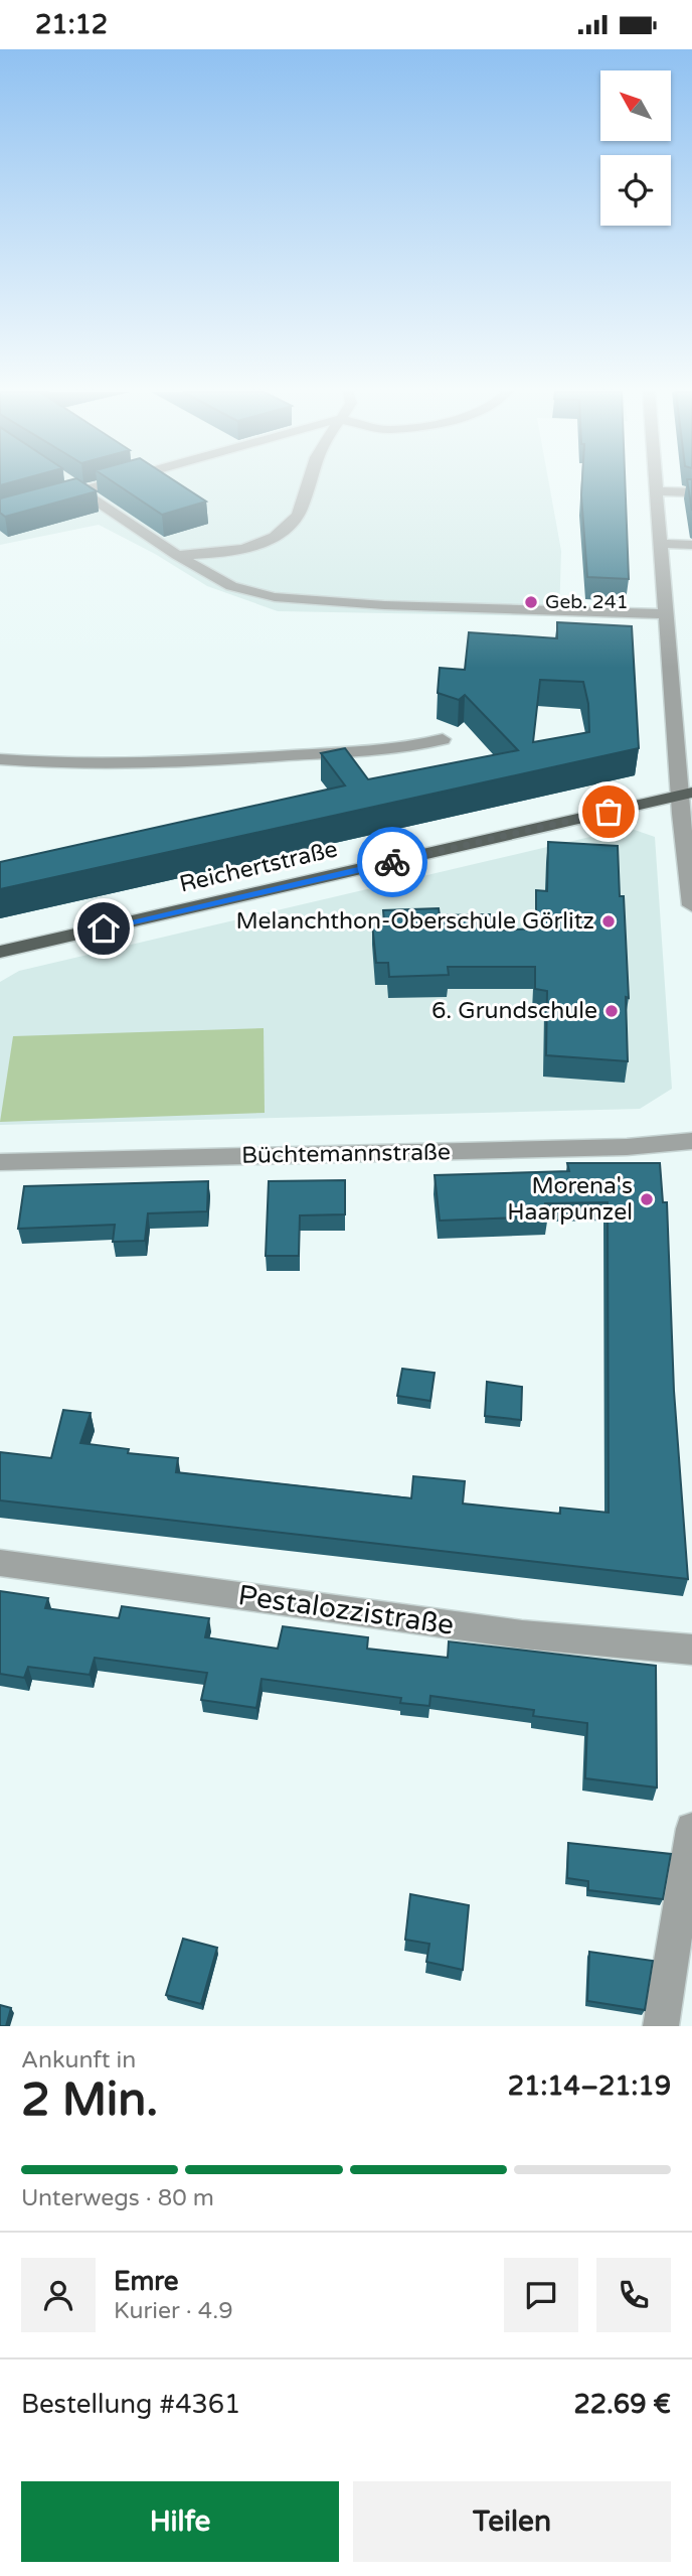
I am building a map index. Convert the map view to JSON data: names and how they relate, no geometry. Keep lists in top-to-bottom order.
{
  "streets": {
    "main road": ["Reichertstraße"],
    "street": ["Büchtemannstraße", "Pestalozzistraße"]
  },
  "places": [
    "Geb. 241",
    "Melanchthon-Oberschule Görlitz",
    "6. Grundschule",
    "Morena's Haarpunzel"
  ],
  "north": "top left",
  "page": {
    "status": "21:12",
    "heading": ["2 Min.", "Ankunft in", "21:14–21:19"],
    "panel": [
      "Emre",
      "Kurier · 4.9",
      "Bestellung #4361",
      "22.69 €"
    ],
    "bar": "Unterwegs · 80 m",
    "buttons": ["Hilfe", "Teilen"]
  }
}
